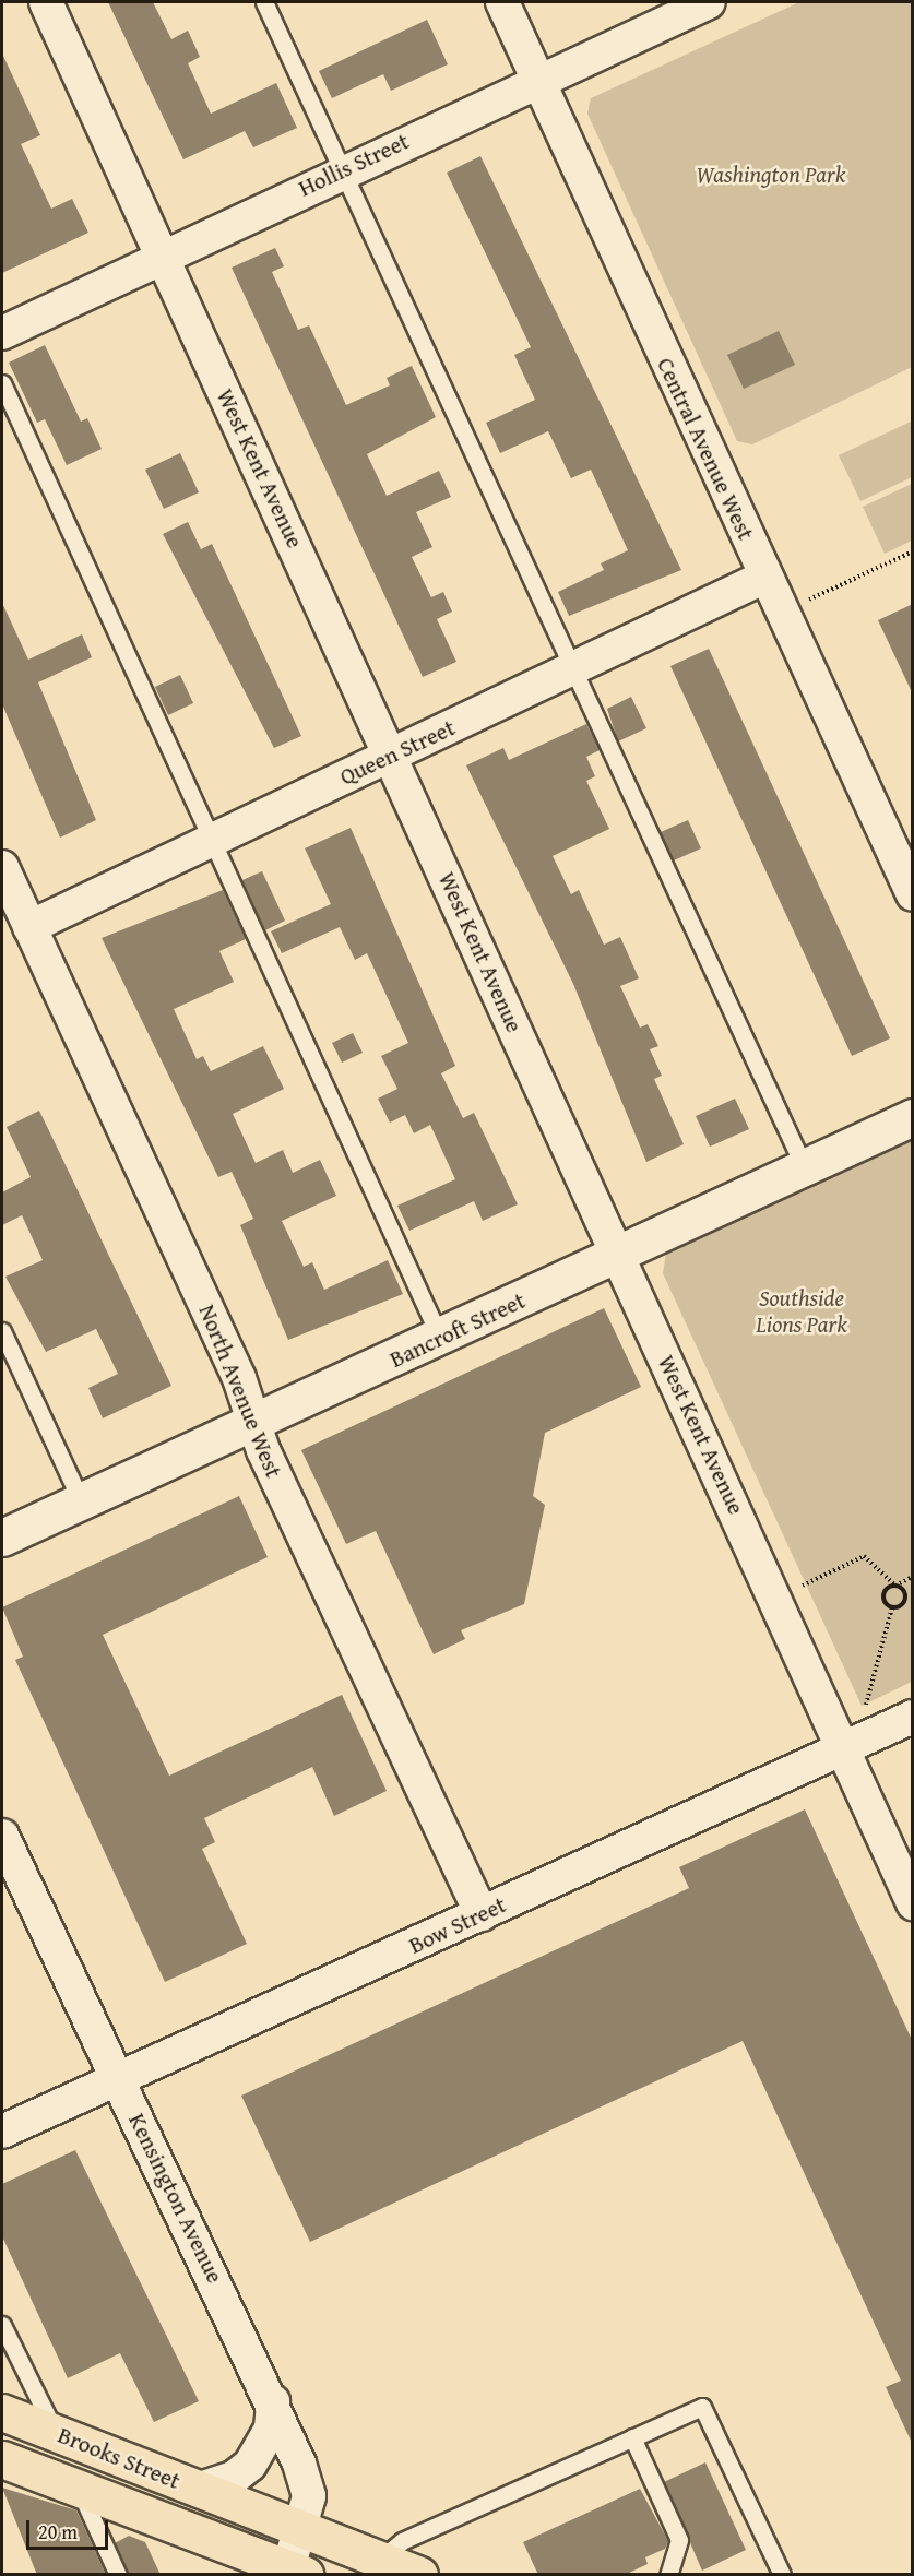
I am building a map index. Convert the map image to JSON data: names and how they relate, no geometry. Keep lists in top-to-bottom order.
{
  "streets": {
    "highway": ["Brooks Street"],
    "street": [
      "Hollis Street",
      "Central Avenue West",
      "West Kent Avenue",
      "Queen Street",
      "Bancroft Street",
      "North Avenue West",
      "Bow Street",
      "Kensington Avenue"
    ]
  },
  "crossings": [
    ["Hollis Street", "Central Avenue West"],
    ["Hollis Street", "West Kent Avenue"],
    ["Central Avenue West", "Queen Street"],
    ["West Kent Avenue", "Queen Street"],
    ["West Kent Avenue", "Bancroft Street"],
    ["West Kent Avenue", "Bow Street"],
    ["Queen Street", "North Avenue West"],
    ["Bancroft Street", "North Avenue West"],
    ["North Avenue West", "Bow Street"],
    ["Bow Street", "Kensington Avenue"],
    ["Kensington Avenue", "Brooks Street"]
  ],
  "parks": ["Washington Park", "Southside Lions Park"],
  "scale_bar": "20 m"
}
